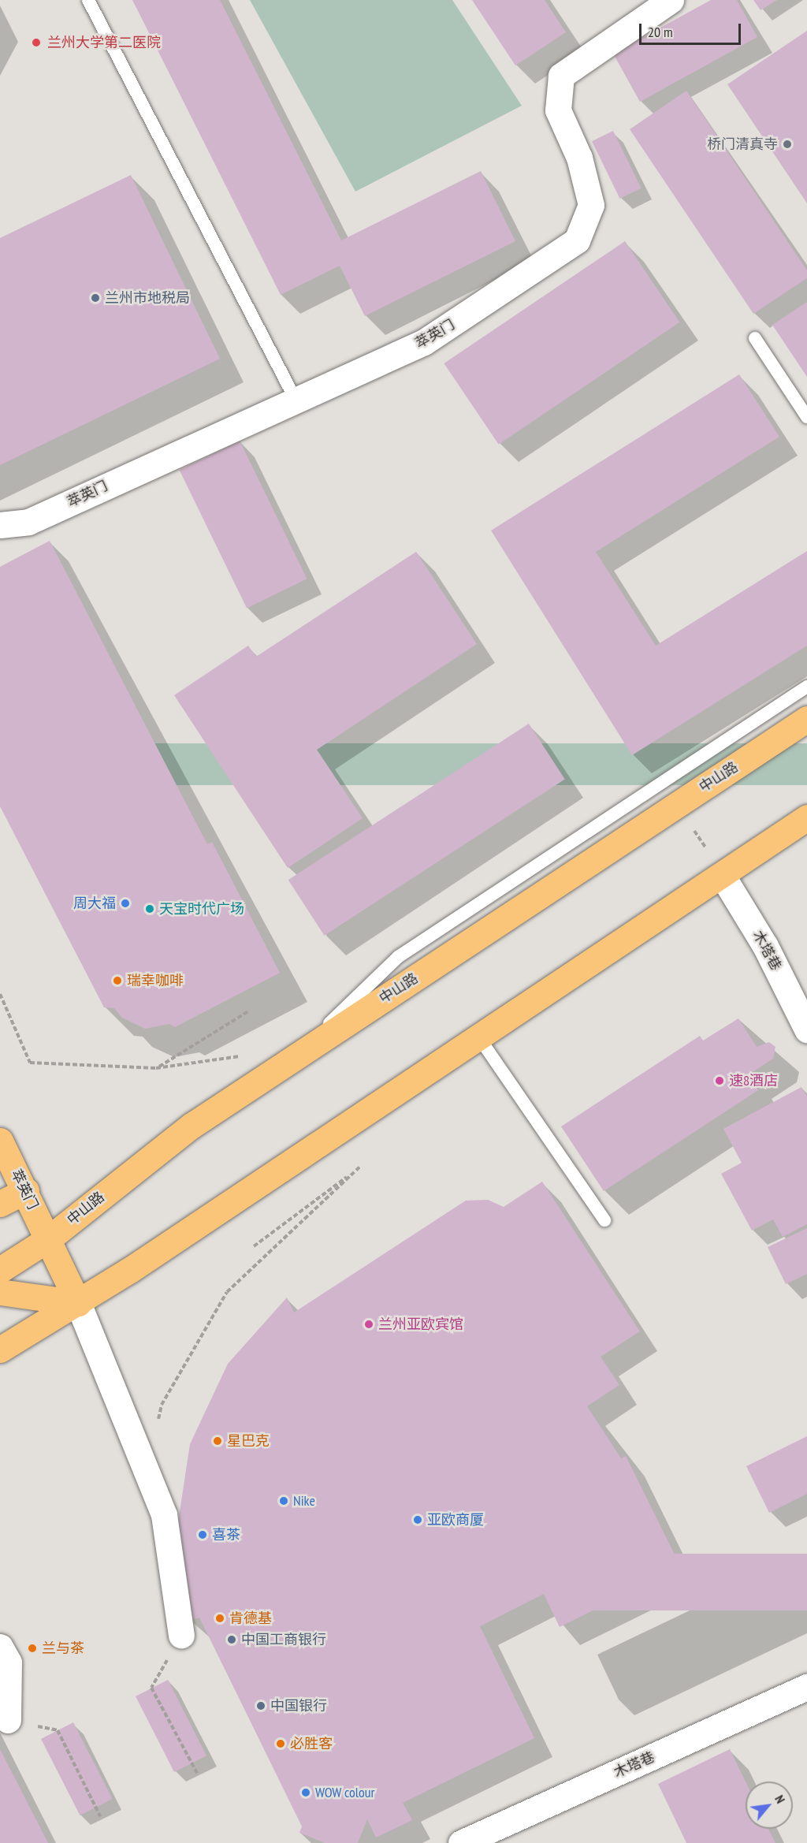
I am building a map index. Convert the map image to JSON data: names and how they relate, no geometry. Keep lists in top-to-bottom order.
{
  "streets": {
    "main road": ["萃英门", "中山路"],
    "street": ["木塔巷"]
  },
  "crossings": [
    ["萃英门", "中山路"]
  ],
  "places": [
    "兰州大学第二医院",
    "桥门清真寺",
    "兰州市地税局",
    "周大福",
    "天宝时代广场",
    "瑞幸咖啡",
    "速8酒店",
    "兰州亚欧宾馆",
    "星巴克",
    "Nike",
    "亚欧商厦",
    "喜茶",
    "肯德基",
    "中国工商银行",
    "兰与茶",
    "中国银行",
    "必胜客",
    "WOW colour"
  ],
  "scale_bar": "20 m",
  "north": "top right"
}
